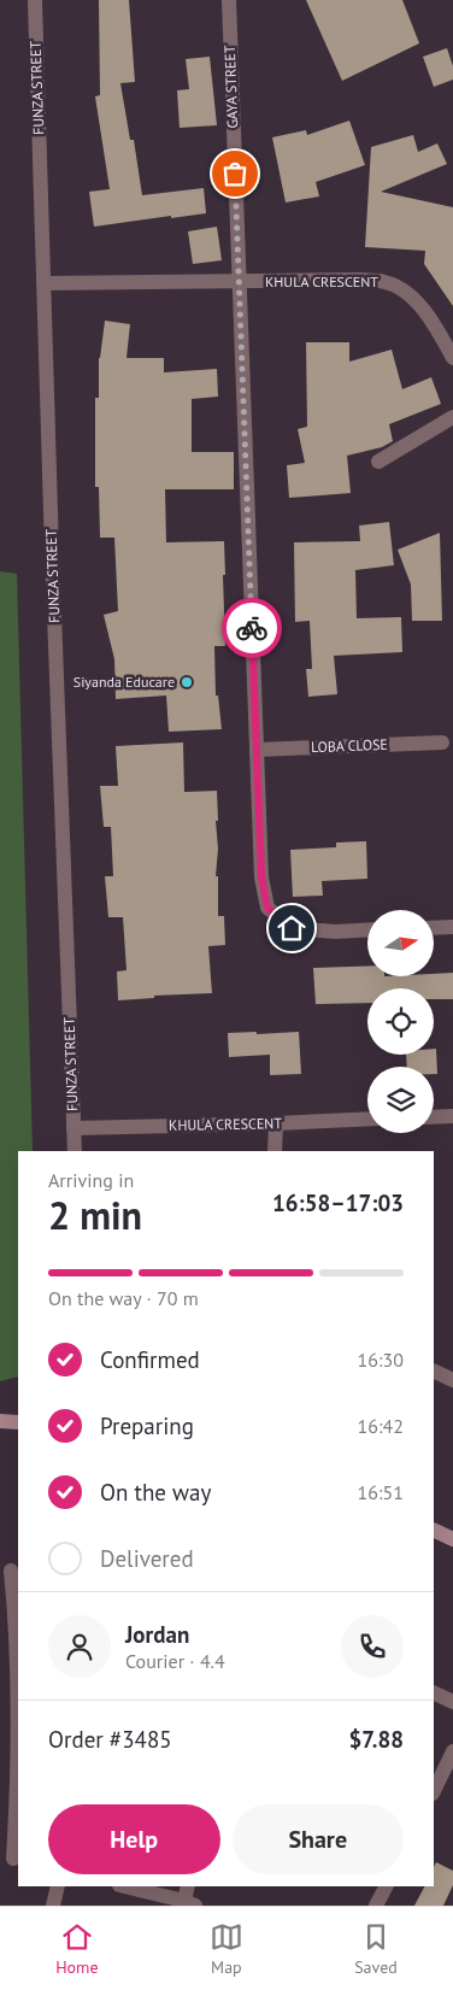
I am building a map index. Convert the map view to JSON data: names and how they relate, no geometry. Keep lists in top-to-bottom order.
{
  "streets": {
    "street": [
      "GAYA STREET",
      "FUNZA STREET",
      "KHULA CRESCENT",
      "LOBA CLOSE"
    ]
  },
  "crossings": [
    ["GAYA STREET", "KHULA CRESCENT"],
    ["GAYA STREET", "LOBA CLOSE"],
    ["FUNZA STREET", "KHULA CRESCENT"]
  ],
  "places": ["Siyanda Educare"],
  "north": "right",
  "page": {
    "heading": ["2 min", "Arriving in", "16:58–17:03"],
    "panel": [
      "Jordan",
      "Courier · 4.4",
      "Order #3485",
      "$7.88"
    ],
    "bar": "On the way · 70 m",
    "list": [
      ["Confirmed", "16:30"],
      ["Preparing", "16:42"],
      ["On the way", "16:51"],
      "Delivered"
    ],
    "buttons": ["Help", "Share"],
    "tabs": ["Home", "Map", "Saved"]
  }
}
